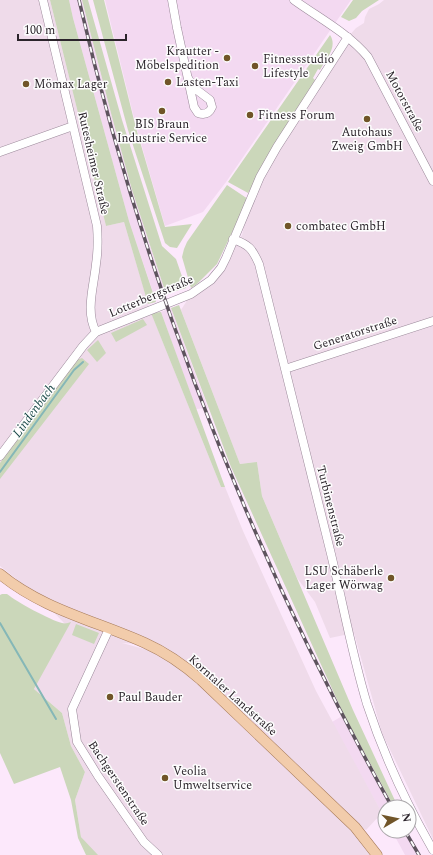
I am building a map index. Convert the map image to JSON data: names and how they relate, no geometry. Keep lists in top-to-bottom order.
{
  "streets": {
    "main road": ["Korntaler Landstraße"],
    "street": [
      "Motorstraße",
      "Rutesheimer Straße",
      "Lotterbergstraße",
      "Generatorstraße",
      "Turbinenstraße",
      "Bachgerstenstraße"
    ]
  },
  "crossings": [
    ["Motorstraße", "Lotterbergstraße"],
    ["Rutesheimer Straße", "Lotterbergstraße"],
    ["Lotterbergstraße", "Turbinenstraße"],
    ["Generatorstraße", "Turbinenstraße"],
    ["Korntaler Landstraße", "Bachgerstenstraße"]
  ],
  "water": ["Lindenbach"],
  "places": [
    "Krautter - Möbelspedition",
    "Fitnessstudio Lifestyle",
    "Lasten-Taxi",
    "Mömax Lager",
    "BIS Braun Industrie Service",
    "Fitness Forum",
    "Autohaus Zweig GmbH",
    "combatec GmbH",
    "LSU Schäberle Lager Wörwag",
    "Paul Bauder",
    "Veolia Umweltservice"
  ],
  "scale_bar": "100 m",
  "north": "right"
}
